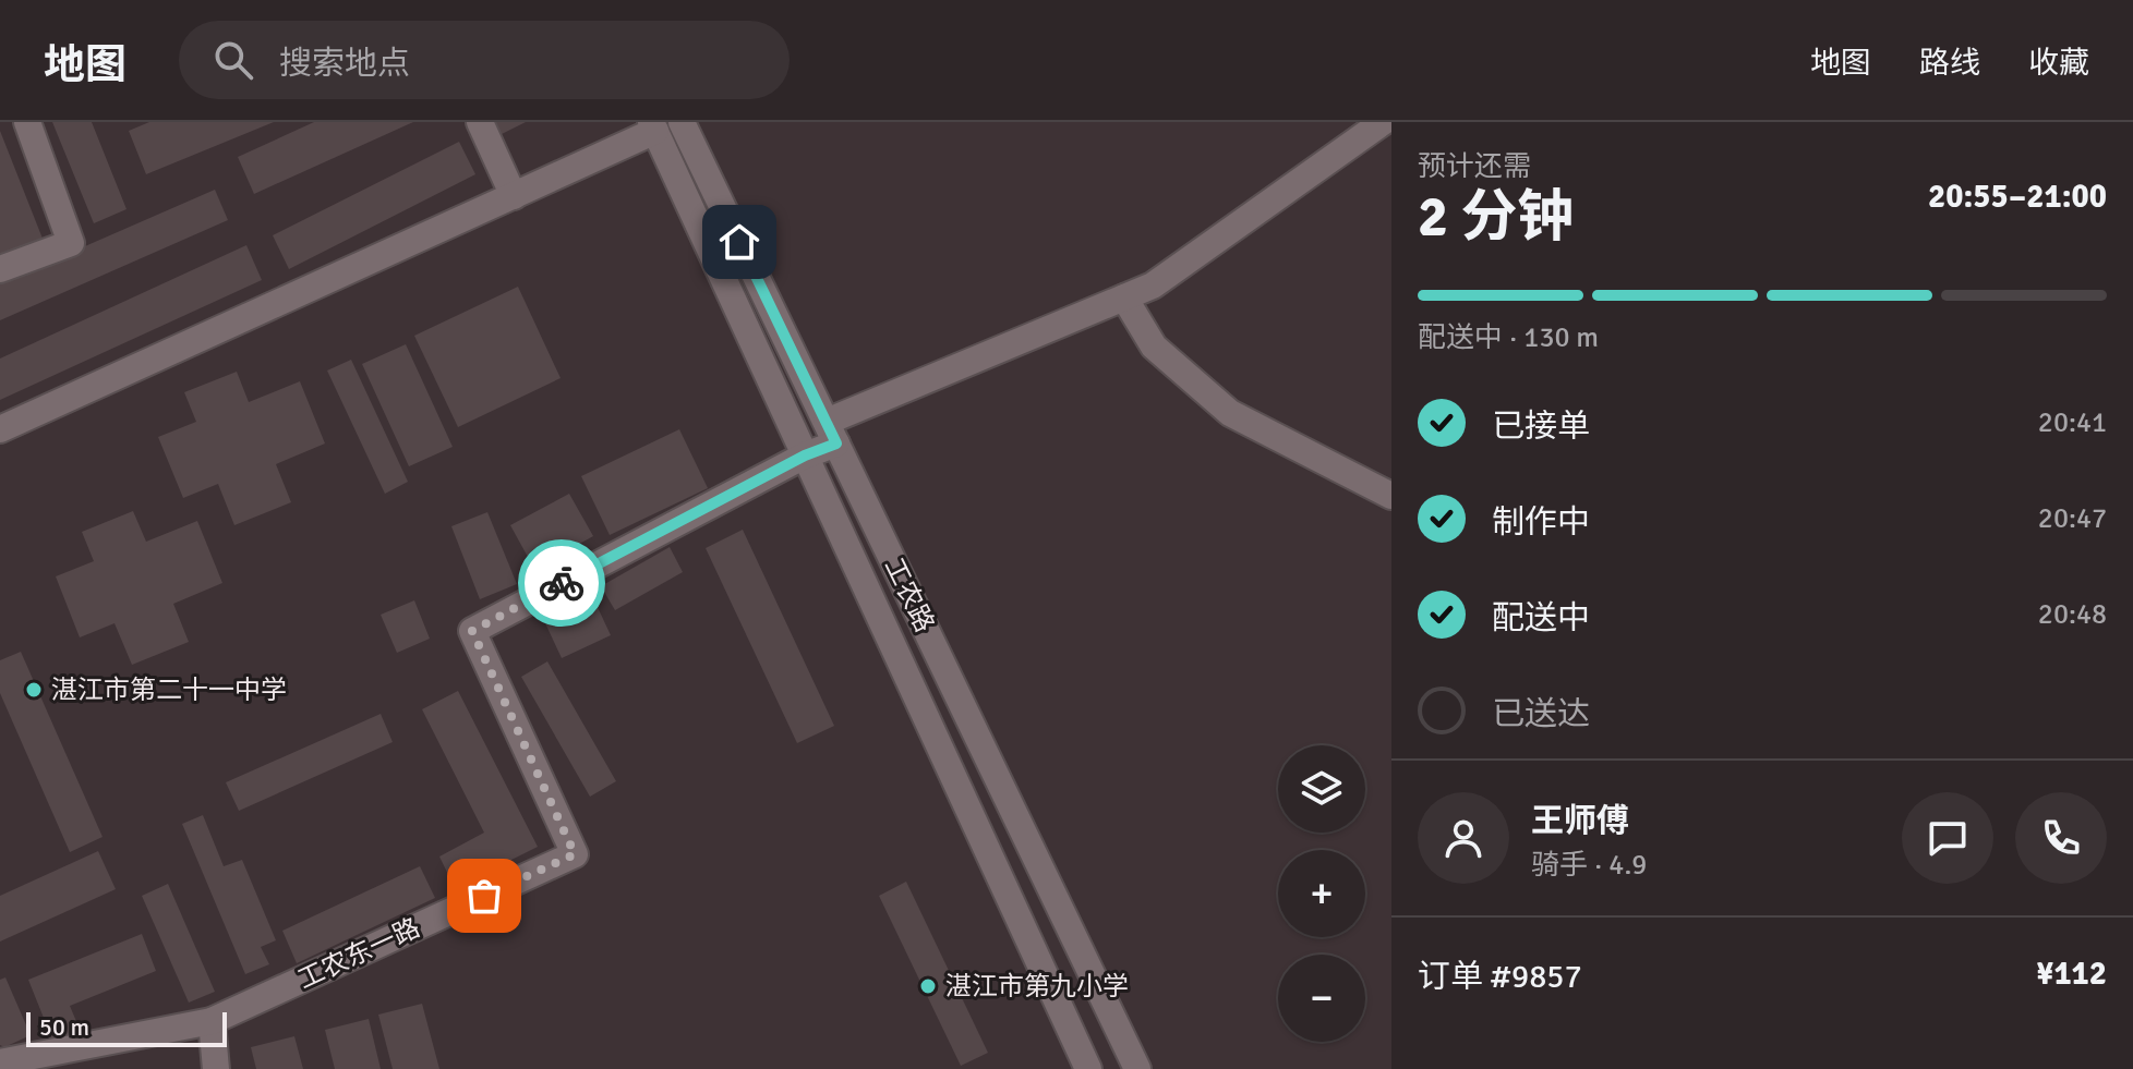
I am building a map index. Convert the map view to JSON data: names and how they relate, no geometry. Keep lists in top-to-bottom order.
{
  "streets": {
    "street": ["工农路", "工农东一路"]
  },
  "crossings": [
    ["工农路", "工农东一路"]
  ],
  "places": ["湛江市第二十一中学", "湛江市第九小学"],
  "scale_bar": "50 m",
  "page": {
    "header": "地图",
    "search": "搜索地点",
    "nav": ["地图", "路线", "收藏"],
    "heading": ["2 分钟", "预计还需", "20:55–21:00"],
    "panel": [
      "王师傅",
      "骑手 · 4.9",
      "订单 #9857",
      "¥112"
    ],
    "bar": "配送中 · 130 m",
    "list": [
      ["已接单", "20:41"],
      ["制作中", "20:47"],
      ["配送中", "20:48"],
      "已送达"
    ],
    "map_buttons": ["+", "−"],
    "scale": "50 m"
  }
}
